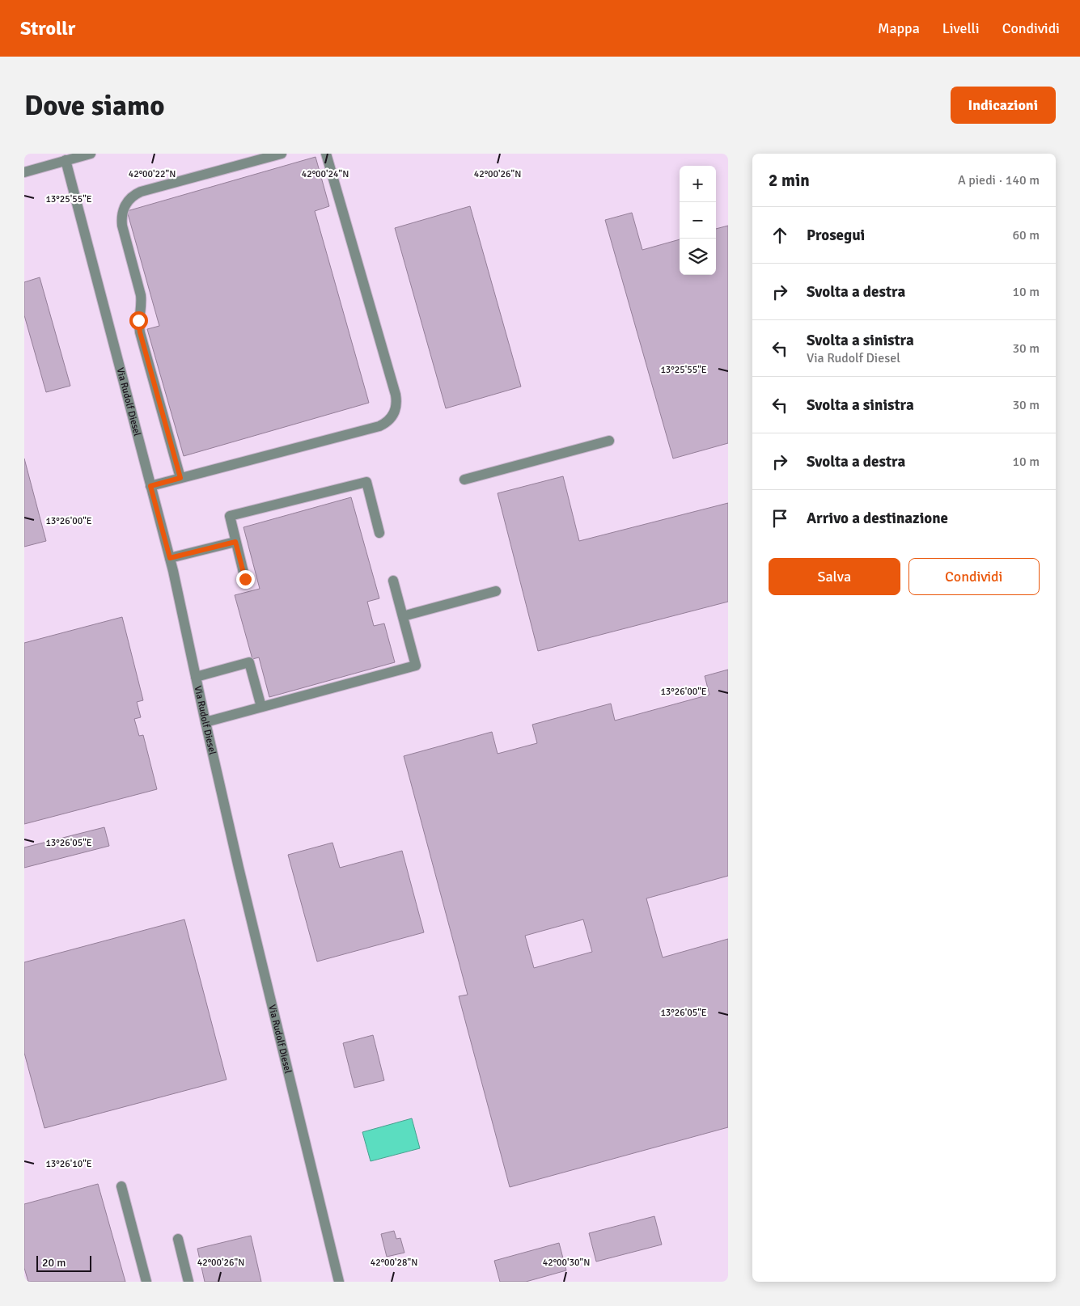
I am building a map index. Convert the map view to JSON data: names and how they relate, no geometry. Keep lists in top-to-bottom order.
{
  "streets": {
    "street": ["Via Rudolf Diesel"]
  },
  "scale_bar": "20 m",
  "page": {
    "header": "Strollr",
    "nav": ["Mappa", "Livelli", "Condividi"],
    "buttons": [
      "Indicazioni",
      ["Salva", "Condividi"]
    ],
    "title": "Dove siamo",
    "heading": ["2 min", "A piedi · 140 m"],
    "map_buttons": ["+", "−"],
    "list": [
      ["Prosegui", "60 m"],
      ["Svolta a destra", "10 m"],
      ["Svolta a sinistra", "Via Rudolf Diesel", "30 m"],
      ["Svolta a sinistra", "30 m"],
      ["Svolta a destra", "10 m"],
      "Arrivo a destinazione"
    ],
    "scale": "20 m"
  },
  "coordinates": [
    "42°00'22\"N",
    "42°00'24\"N",
    "42°00'26\"N",
    "13°25'55\"E",
    "13°26'00\"E",
    "13°26'05\"E",
    "13°26'10\"E",
    "42°00'28\"N",
    "42°00'30\"N"
  ]
}
